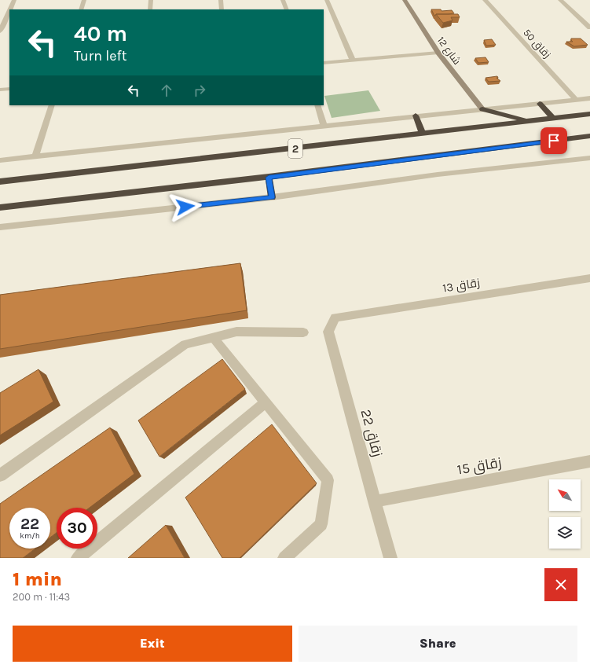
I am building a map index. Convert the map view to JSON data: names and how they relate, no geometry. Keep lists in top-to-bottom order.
{
  "streets": {
    "highway": ["2"],
    "street": [
      "زقاق 50",
      "شارع 12",
      "زقاق 13",
      "زقاق 22",
      "زقاق 15"
    ]
  },
  "crossings": [
    ["زقاق 13", "زقاق 22"],
    ["زقاق 22", "زقاق 15"]
  ],
  "north": "top left",
  "page": {
    "turn": ["40 m", "Turn left"],
    "speed": "22 km/h",
    "limit": "30",
    "heading": ["1 min", "200 m · 11:43"],
    "buttons": ["Exit", "Share"]
  }
}
